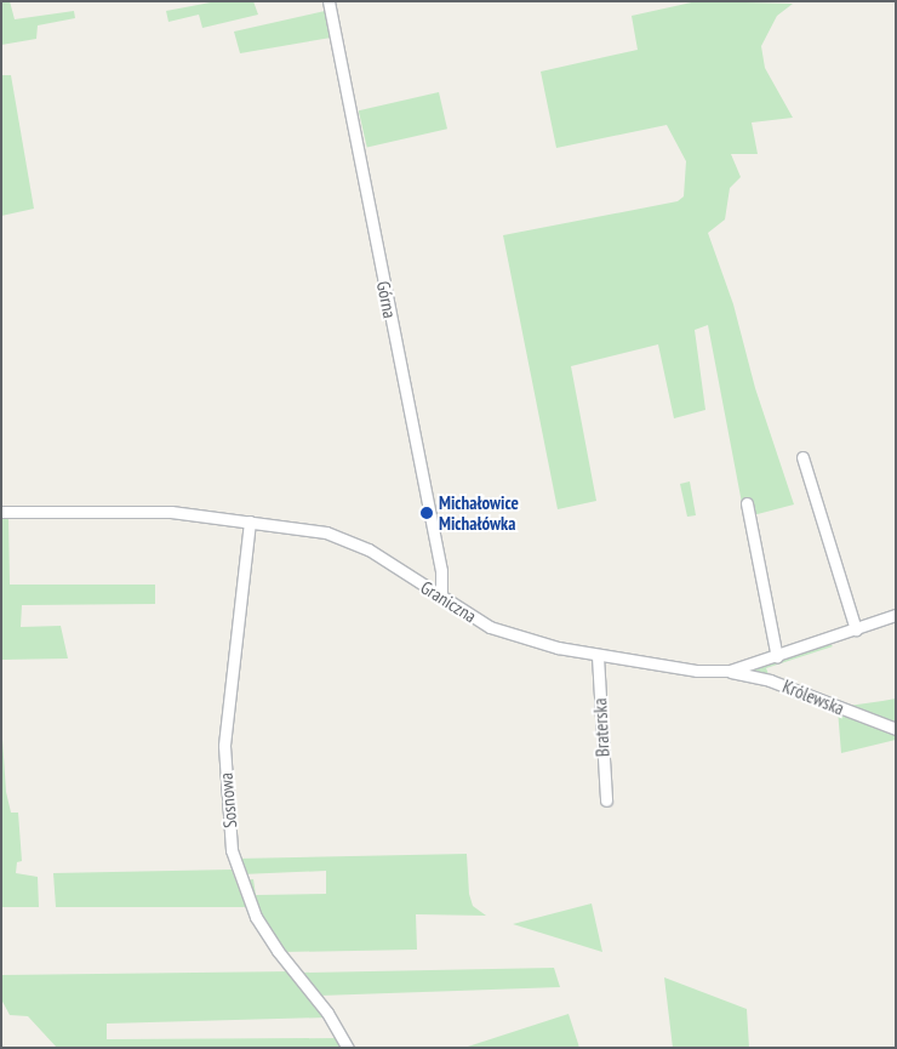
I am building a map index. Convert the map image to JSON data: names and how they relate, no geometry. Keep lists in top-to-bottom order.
{
  "streets": {
    "street": [
      "Górna",
      "Graniczna",
      "Królewska",
      "Braterska",
      "Sosnowa"
    ]
  },
  "crossings": [
    ["Górna", "Graniczna"],
    ["Graniczna", "Królewska"],
    ["Graniczna", "Braterska"],
    ["Graniczna", "Sosnowa"]
  ],
  "places": ["Michałowice Michałówka"]
}
